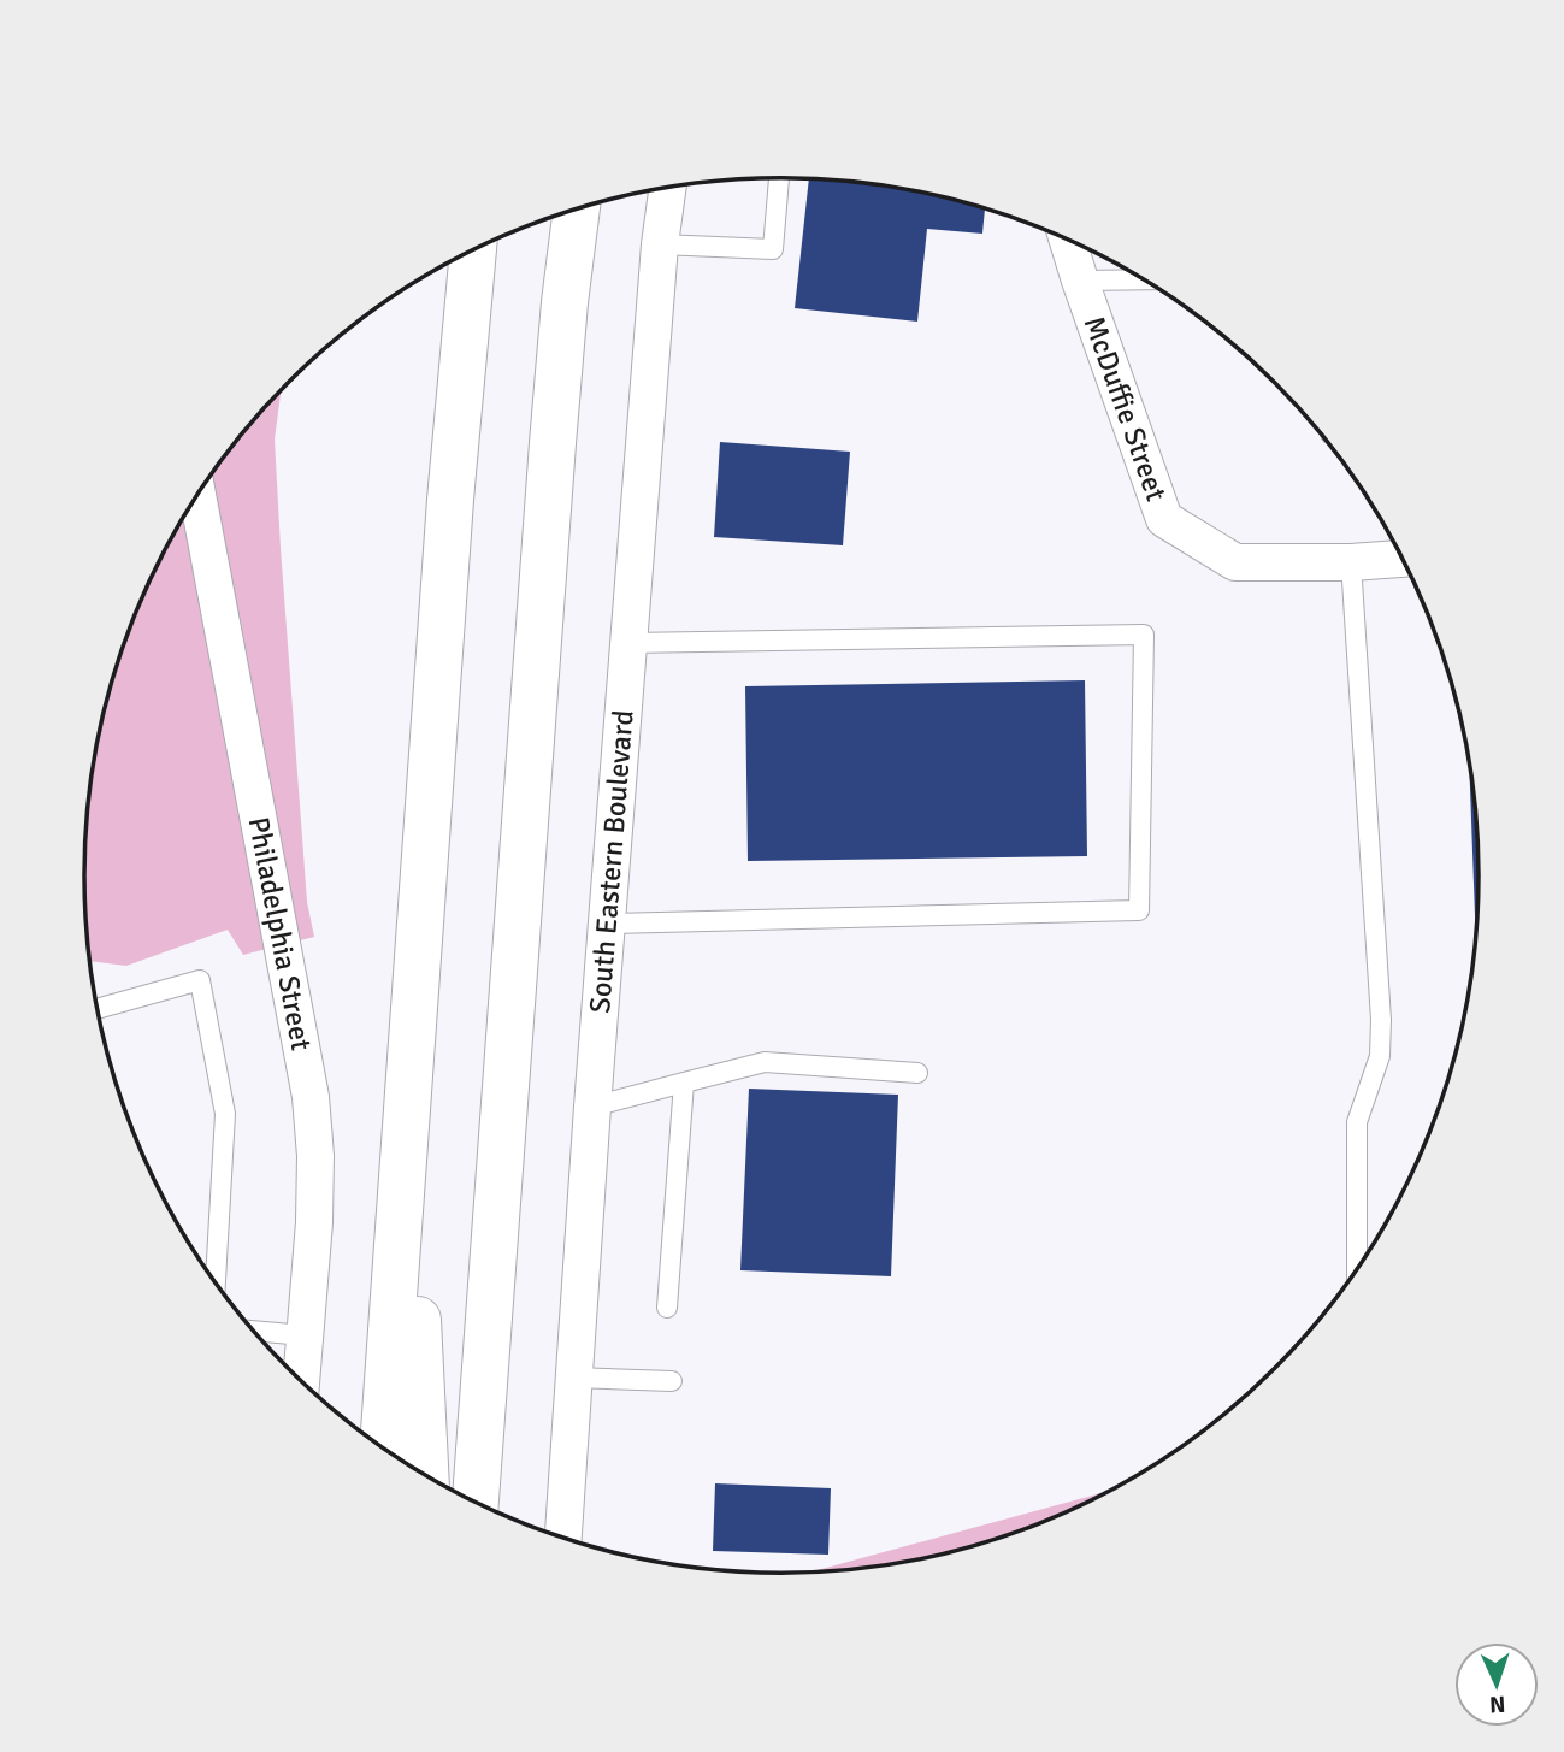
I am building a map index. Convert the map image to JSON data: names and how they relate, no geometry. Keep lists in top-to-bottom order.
{
  "streets": {
    "street": ["McDuffie Street", "South Eastern Boulevard", "Philadelphia Street"]
  },
  "north": "bottom"
}
